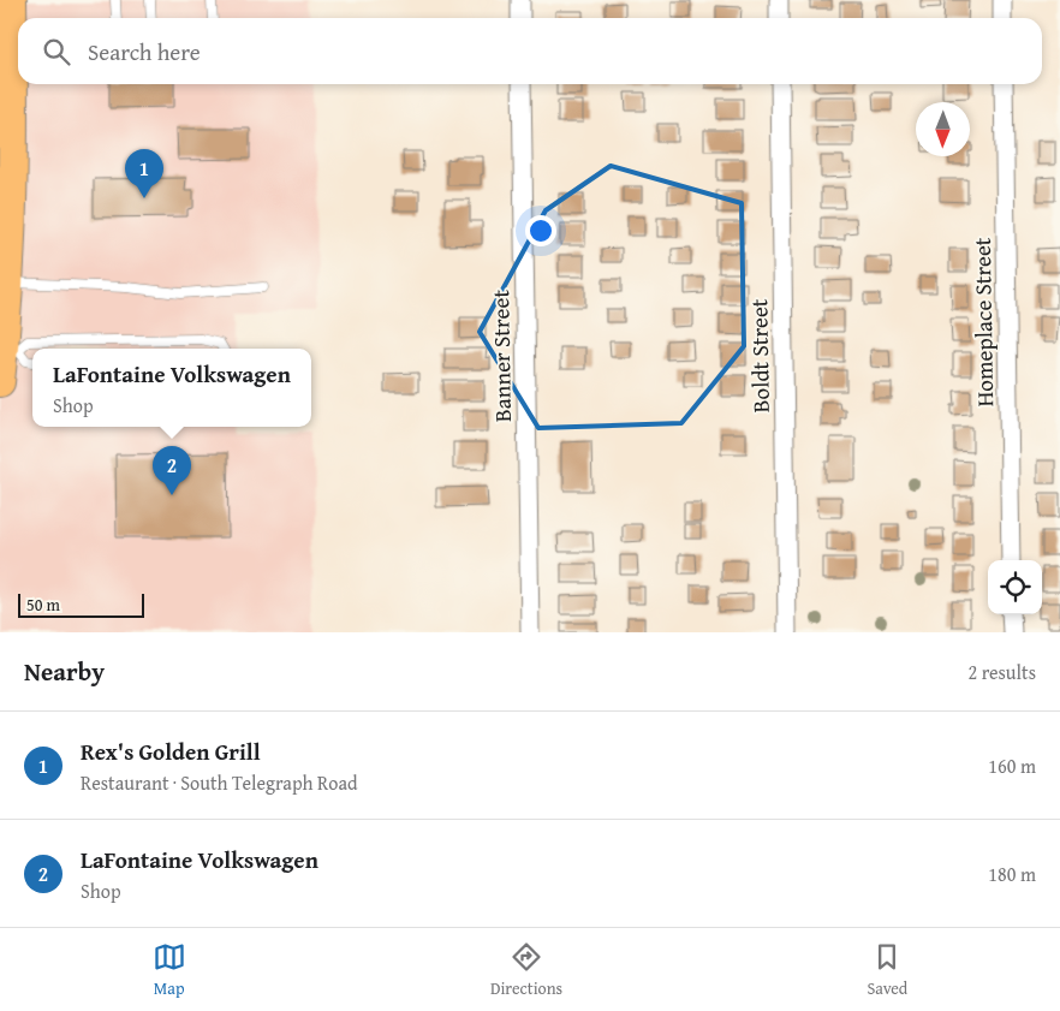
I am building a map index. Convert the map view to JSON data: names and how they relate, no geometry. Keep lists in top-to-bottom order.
{
  "streets": {
    "street": ["Homeplace Street", "Banner Street", "Boldt Street"]
  },
  "scale_bar": "50 m",
  "north": "bottom",
  "page": {
    "search": "Search here",
    "pins": ["1", "2"],
    "popup": ["LaFontaine Volkswagen", "Shop"],
    "scale": "50 m",
    "heading": ["Nearby", "2 results"],
    "list": [
      {
        "mark": "1",
        "name": "Rex's Golden Grill",
        "note": "Restaurant · South Telegraph Road",
        "value": "160 m"
      },
      {
        "mark": "2",
        "name": "LaFontaine Volkswagen",
        "note": "Shop",
        "value": "180 m"
      }
    ],
    "nav": ["Map", "Directions", "Saved"]
  }
}
